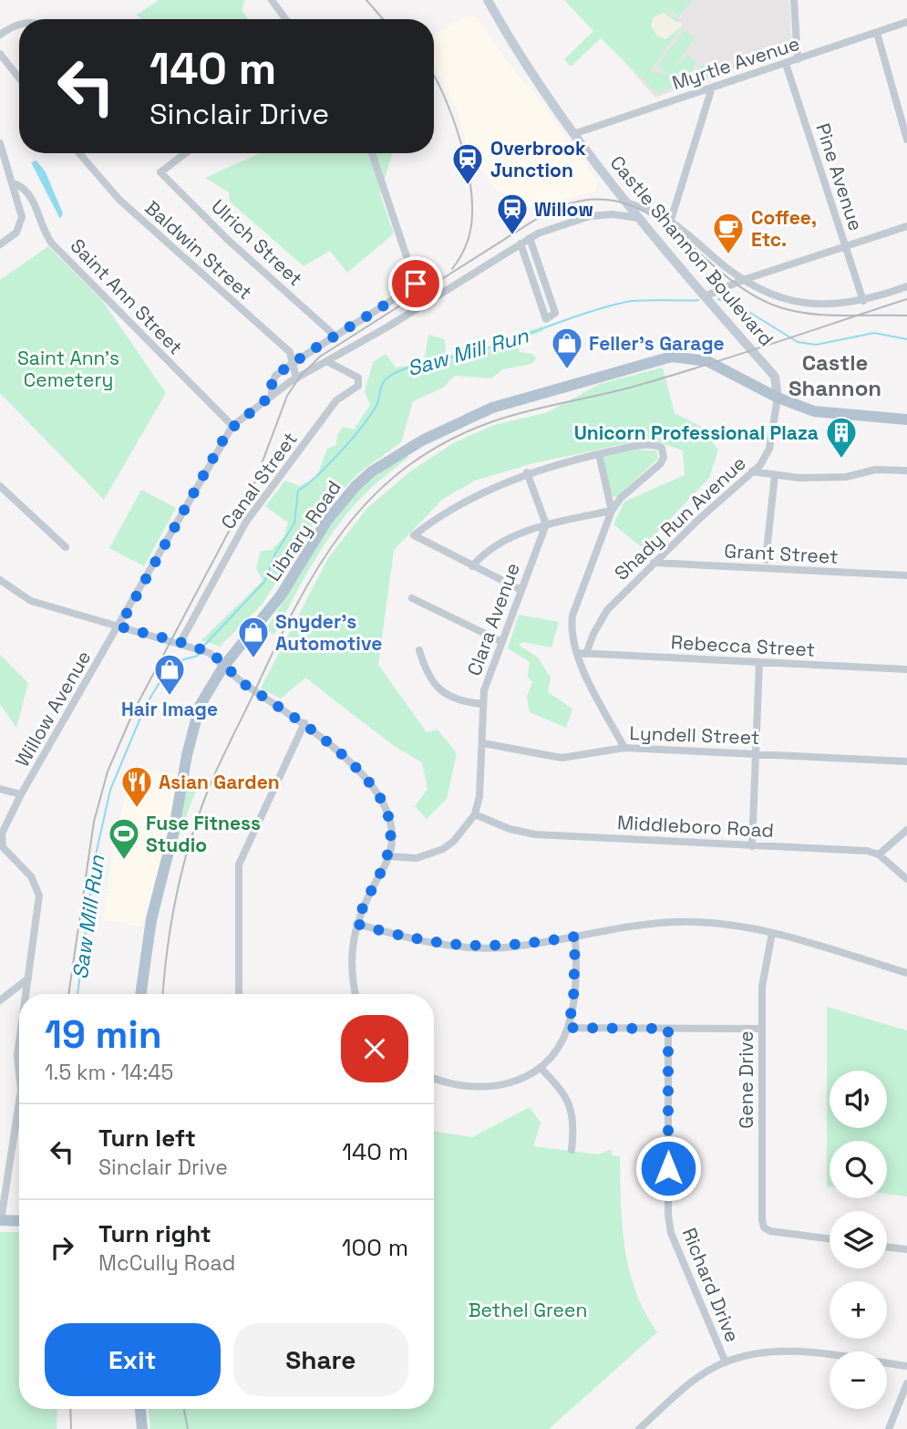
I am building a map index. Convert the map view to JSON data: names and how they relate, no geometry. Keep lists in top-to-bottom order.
{
  "streets": {
    "main road": ["Library Road"],
    "street": [
      "Myrtle Avenue",
      "Pine Avenue",
      "Ulrich Street",
      "Baldwin Street",
      "Castle Shannon Boulevard",
      "Saint Ann Street",
      "Canal Street",
      "Shady Run Avenue",
      "Grant Street",
      "Clara Avenue",
      "Rebecca Street",
      "Willow Avenue",
      "Lyndell Street",
      "Middleboro Road",
      "Gene Drive",
      "Richard Drive"
    ]
  },
  "crossings": [
    ["Myrtle Avenue", "Pine Avenue"],
    ["Myrtle Avenue", "Castle Shannon Boulevard"],
    ["Ulrich Street", "Willow Avenue"],
    ["Baldwin Street", "Willow Avenue"],
    ["Castle Shannon Boulevard", "Shady Run Avenue"],
    ["Castle Shannon Boulevard", "Library Road"],
    ["Castle Shannon Boulevard", "Willow Avenue"],
    ["Saint Ann Street", "Willow Avenue"],
    ["Canal Street", "Willow Avenue"],
    ["Shady Run Avenue", "Library Road"],
    ["Shady Run Avenue", "Grant Street"],
    ["Shady Run Avenue", "Rebecca Street"],
    ["Clara Avenue", "Lyndell Street"],
    ["Clara Avenue", "Middleboro Road"]
  ],
  "districts": ["Castle Shannon"],
  "water": ["Saw Mill Run"],
  "parks": ["Saint Ann's Cemetery", "Bethel Green"],
  "places": {
    "station": ["Overbrook Junction", "Willow"],
    "cafe": ["Coffee, Etc."],
    "shop": ["Feller's Garage", "Snyder's Automotive", "Hair Image"],
    "building": ["Unicorn Professional Plaza"],
    "restaurant": ["Asian Garden"],
    "sports": ["Fuse Fitness Studio"]
  },
  "page": {
    "turn": ["140 m", "Sinclair Drive"],
    "heading": ["19 min", "1.5 km · 14:45"],
    "map_buttons": ["+", "−"],
    "list": [
      {
        "name": "Turn left",
        "note": "Sinclair Drive",
        "value": "140 m"
      },
      {
        "name": "Turn right",
        "note": "McCully Road",
        "value": "100 m"
      }
    ],
    "buttons": ["Exit", "Share"]
  }
}
